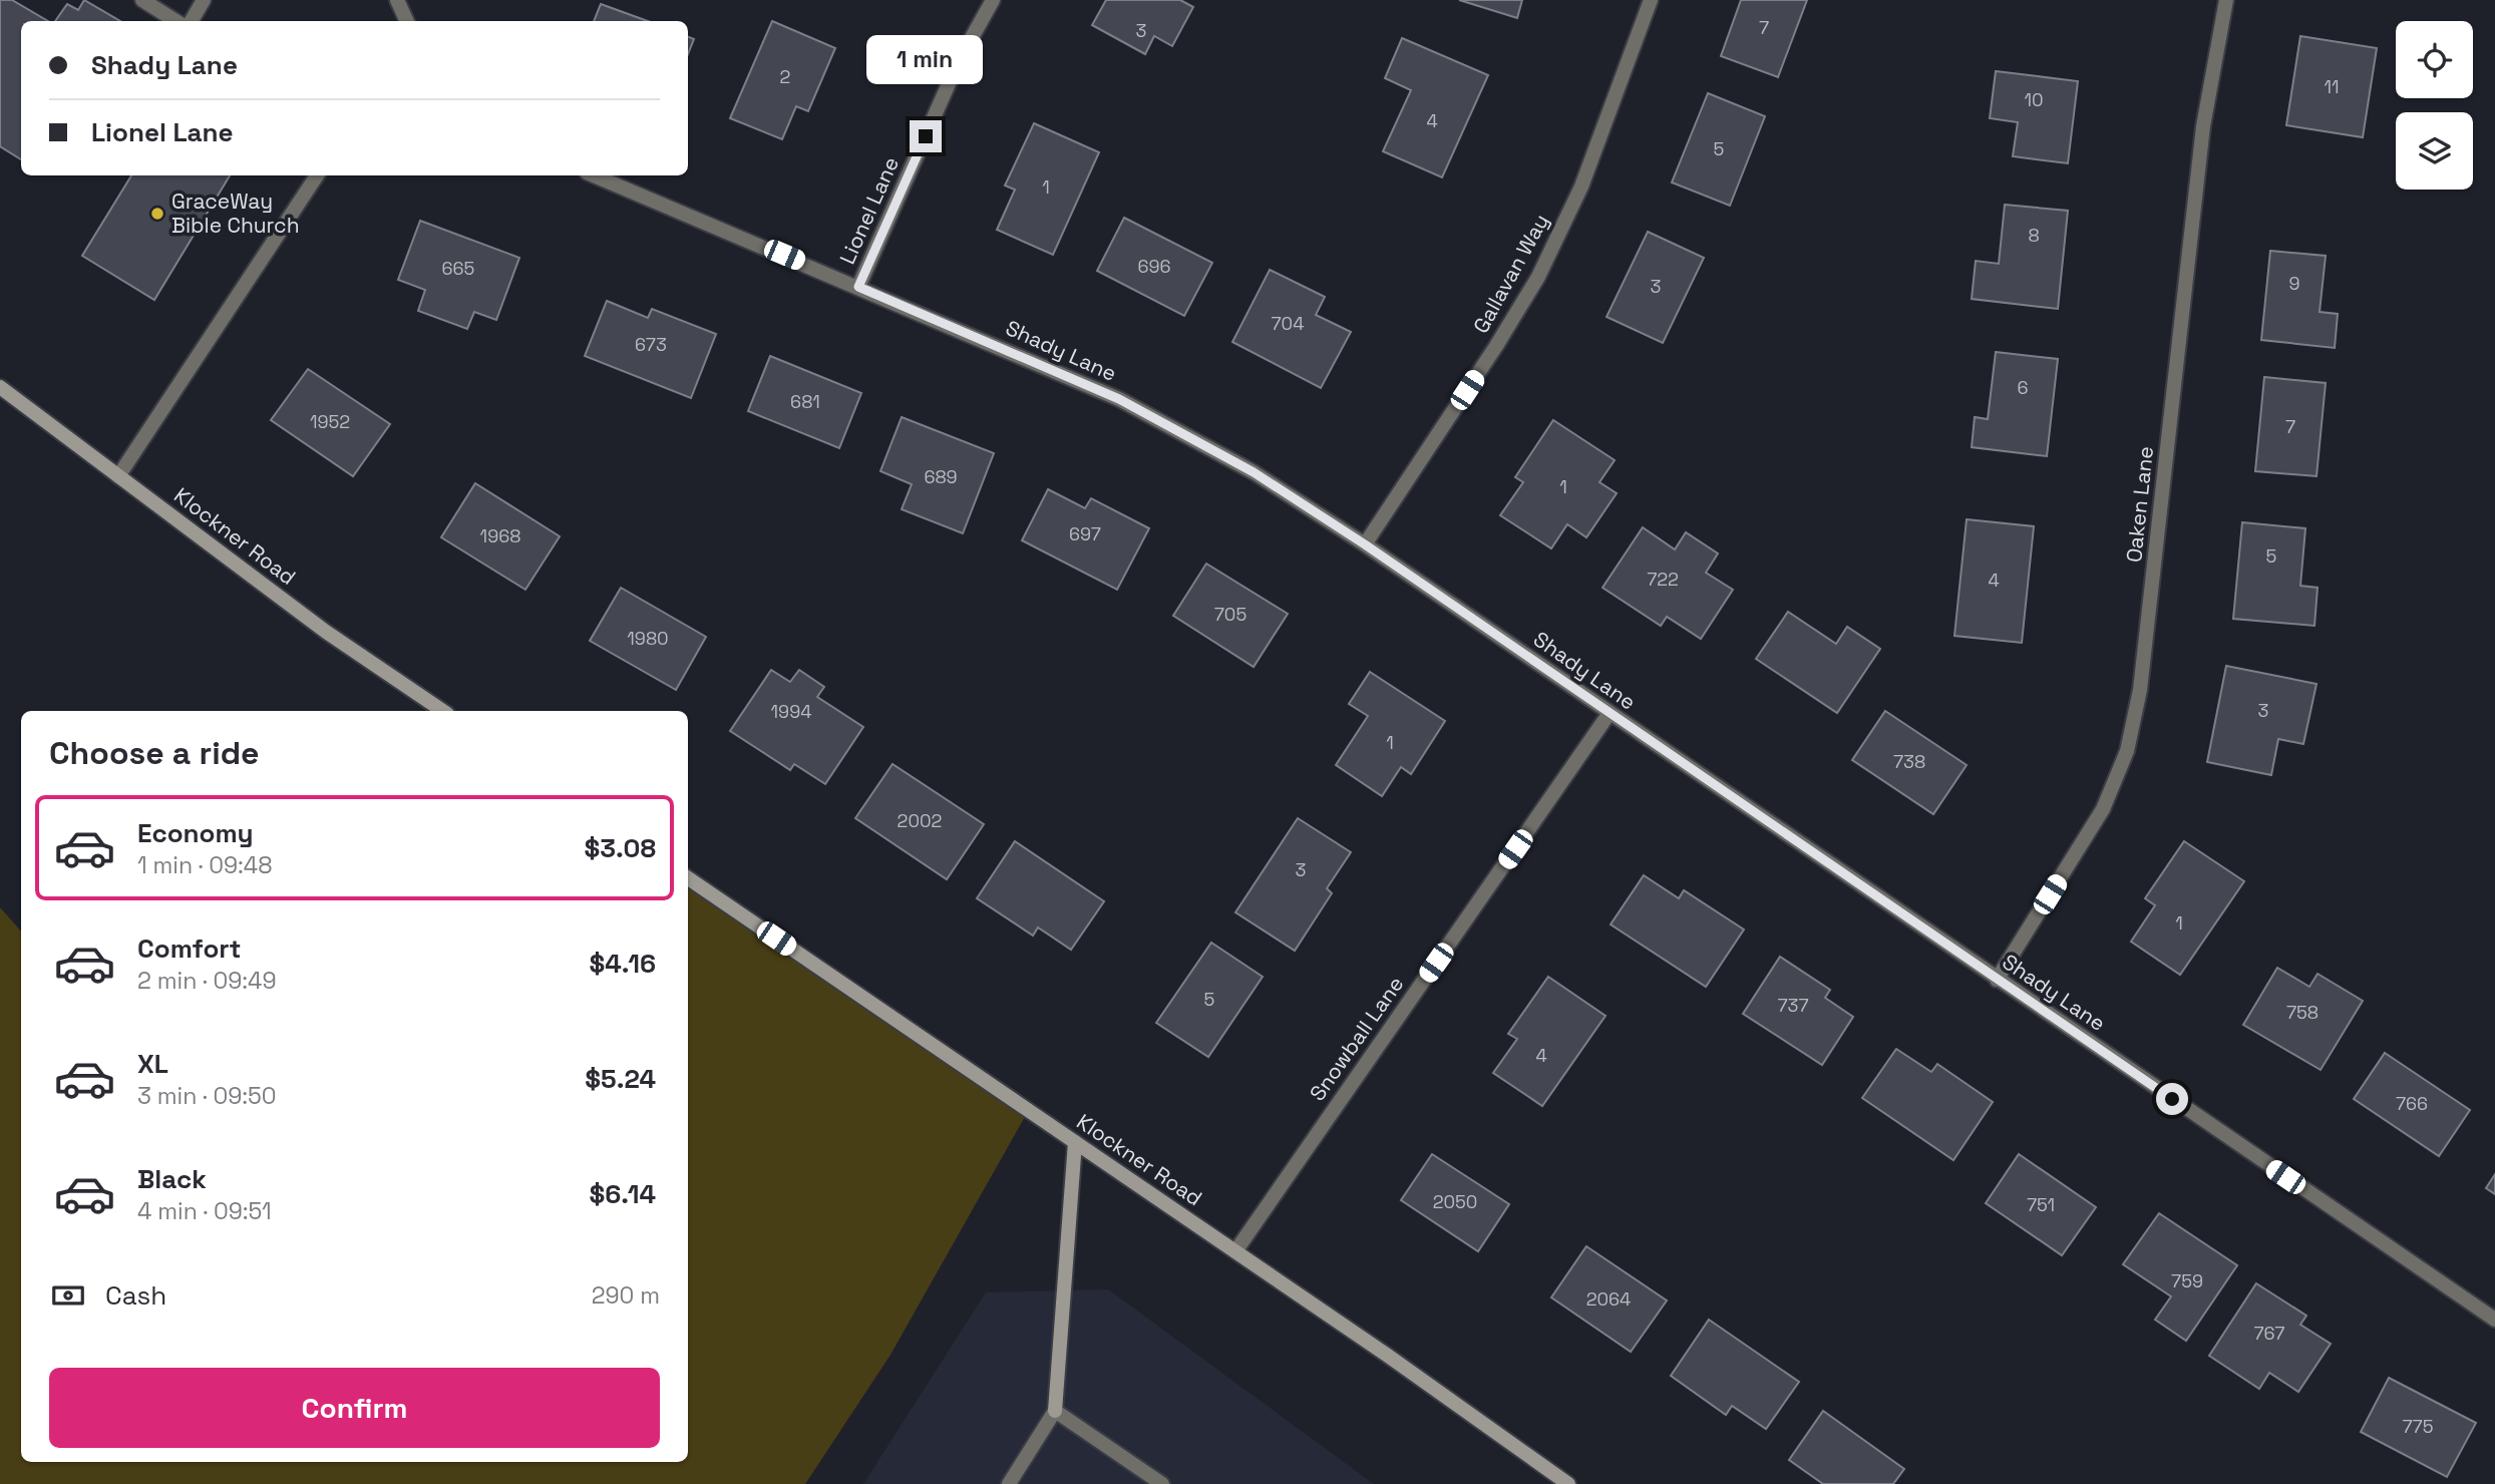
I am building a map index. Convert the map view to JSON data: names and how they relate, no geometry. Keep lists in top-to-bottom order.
{
  "streets": {
    "main road": ["Klockner Road"],
    "street": [
      "Lionel Lane",
      "Gallavan Way",
      "Shady Lane",
      "Oaken Lane",
      "Snowball Lane"
    ]
  },
  "crossings": [
    ["Lionel Lane", "Shady Lane"],
    ["Gallavan Way", "Shady Lane"],
    ["Shady Lane", "Oaken Lane"],
    ["Shady Lane", "Snowball Lane"],
    ["Klockner Road", "Snowball Lane"]
  ],
  "places": ["GraceWay Bible Church"],
  "house_numbers": [
    "7",
    "3",
    "2",
    "11",
    "10",
    "4",
    "5",
    "1",
    "8",
    "696",
    "665",
    "9",
    "3",
    "704",
    "673",
    "6",
    "681",
    "1952",
    "7",
    "689",
    "1",
    "697",
    "1968",
    "5",
    "722",
    "4",
    "705",
    "1980",
    "3",
    "1994",
    "1",
    "738",
    "2002",
    "3",
    "1",
    "5",
    "737",
    "758",
    "4",
    "766",
    "2050",
    "751",
    "759",
    "2064",
    "767",
    "775"
  ],
  "page": {
    "banner": ["Shady Lane", "Lionel Lane"],
    "bubble": "1 min",
    "heading": "Choose a ride",
    "list": [
      {
        "name": "Economy",
        "note": "1 min · 09:48",
        "value": "$3.08"
      },
      {
        "name": "Comfort",
        "note": "2 min · 09:49",
        "value": "$4.16"
      },
      {
        "name": "XL",
        "note": "3 min · 09:50",
        "value": "$5.24"
      },
      {
        "name": "Black",
        "note": "4 min · 09:51",
        "value": "$6.14"
      }
    ],
    "pay": ["Cash", "290 m"],
    "buttons": "Confirm"
  }
}
